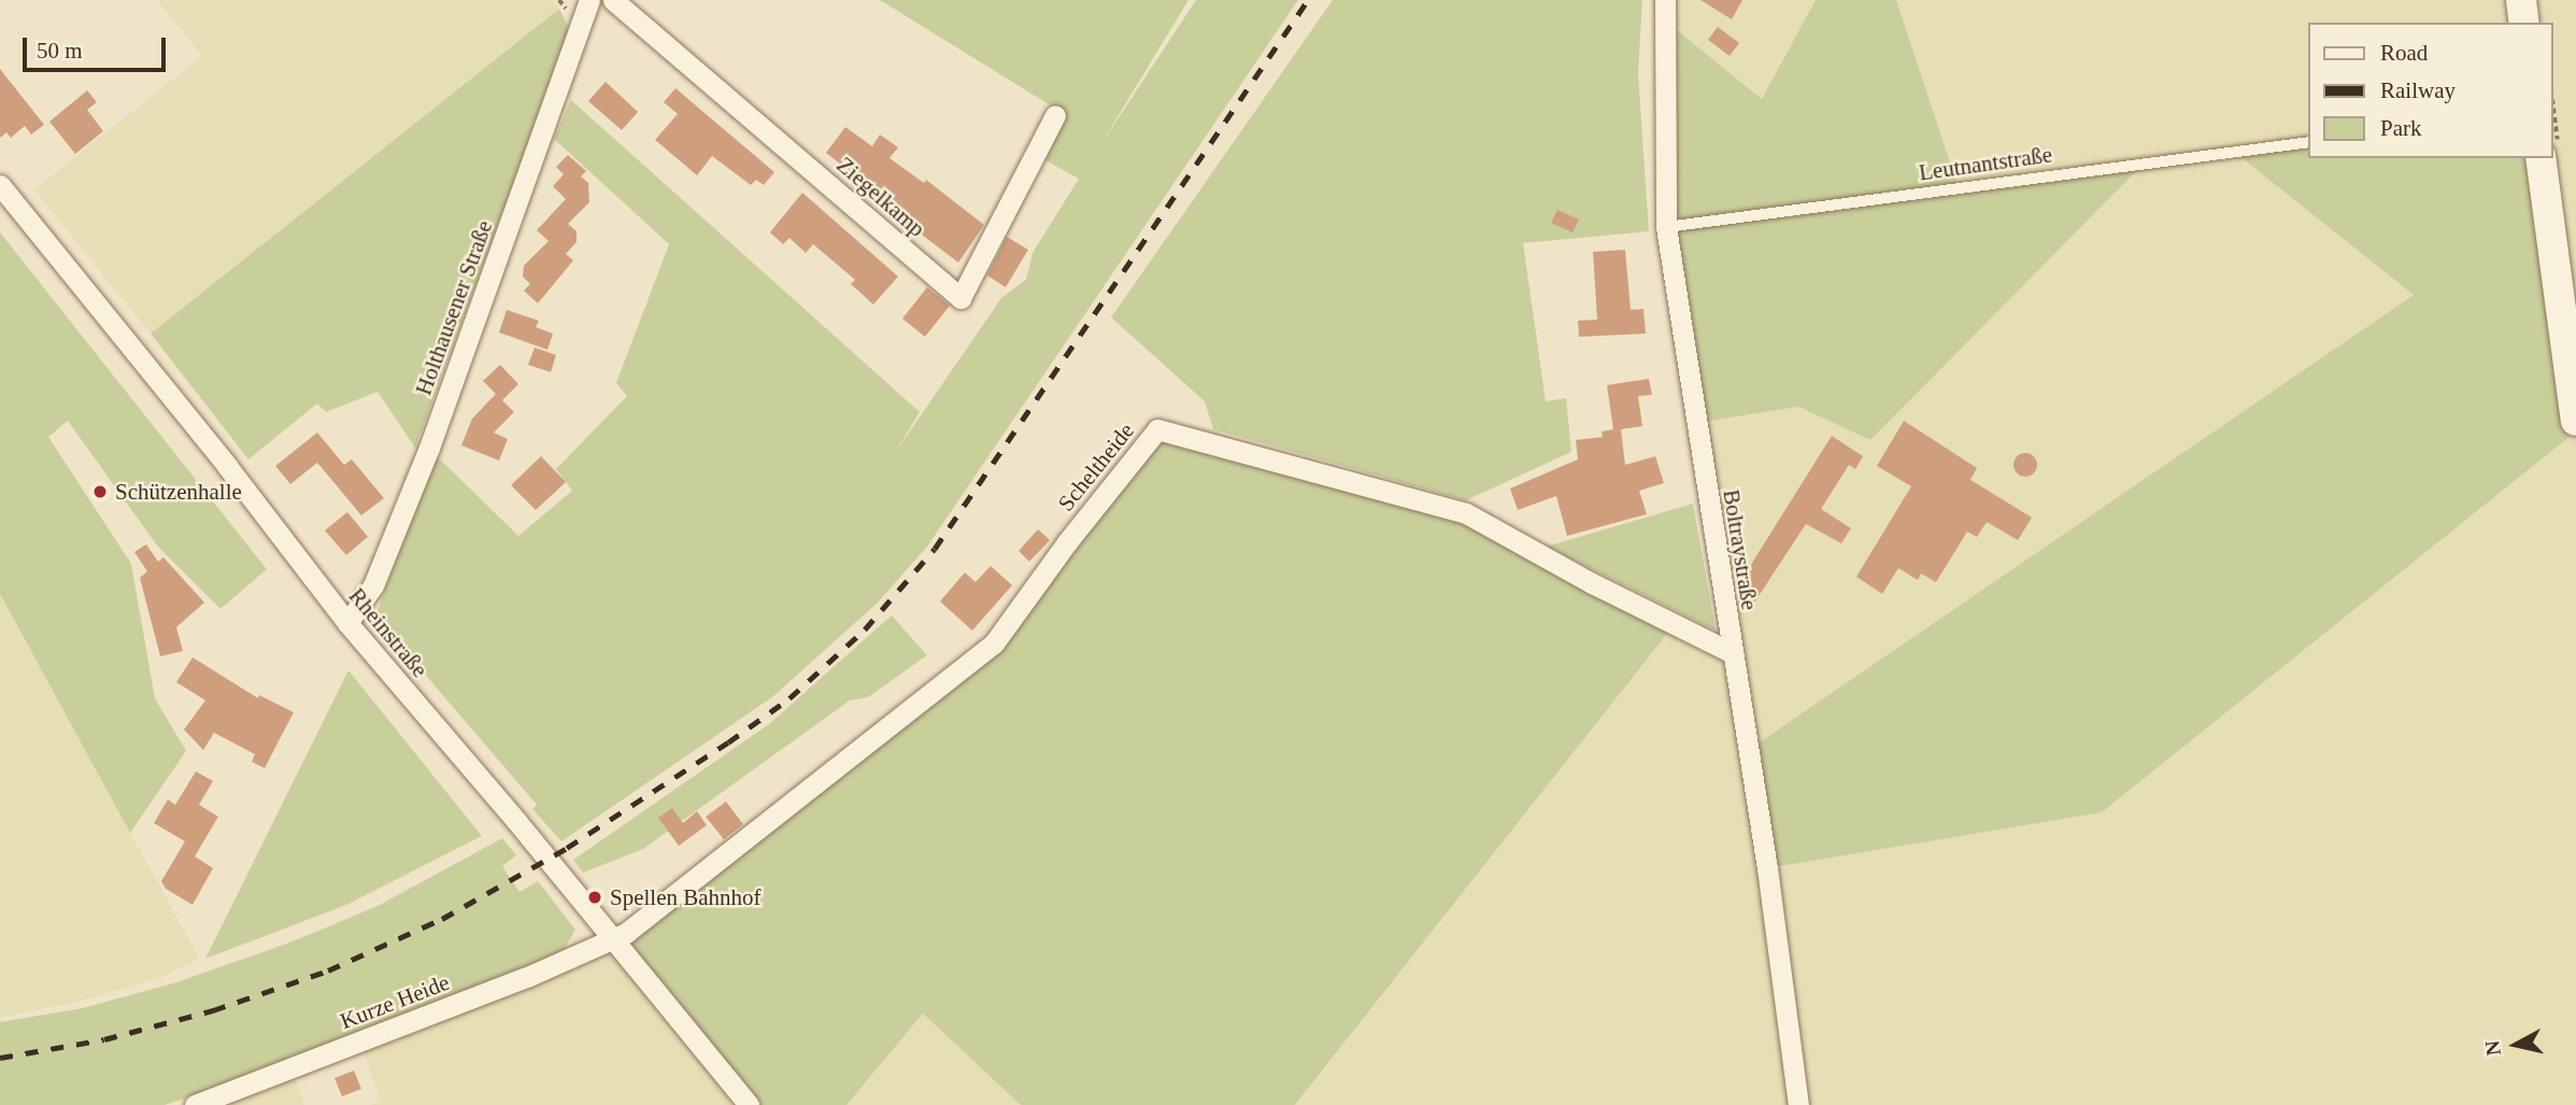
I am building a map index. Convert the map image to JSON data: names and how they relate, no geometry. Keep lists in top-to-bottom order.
{
  "streets": {
    "street": [
      "Ziegelkamp",
      "Holthausener Straße",
      "Scheltheide",
      "Boltraystraße",
      "Rheinstraße",
      "Kurze Heide"
    ],
    "lane": ["Leutnantstraße"]
  },
  "crossings": [
    ["Leutnantstraße", "Boltraystraße"],
    ["Holthausener Straße", "Rheinstraße"],
    ["Scheltheide", "Boltraystraße"],
    ["Scheltheide", "Rheinstraße"],
    ["Scheltheide", "Kurze Heide"],
    ["Rheinstraße", "Kurze Heide"]
  ],
  "places": ["Schützenhalle", "Spellen Bahnhof"],
  "legend": ["Road", "Railway", "Park"],
  "scale_bar": "50 m",
  "north": "left"
}
